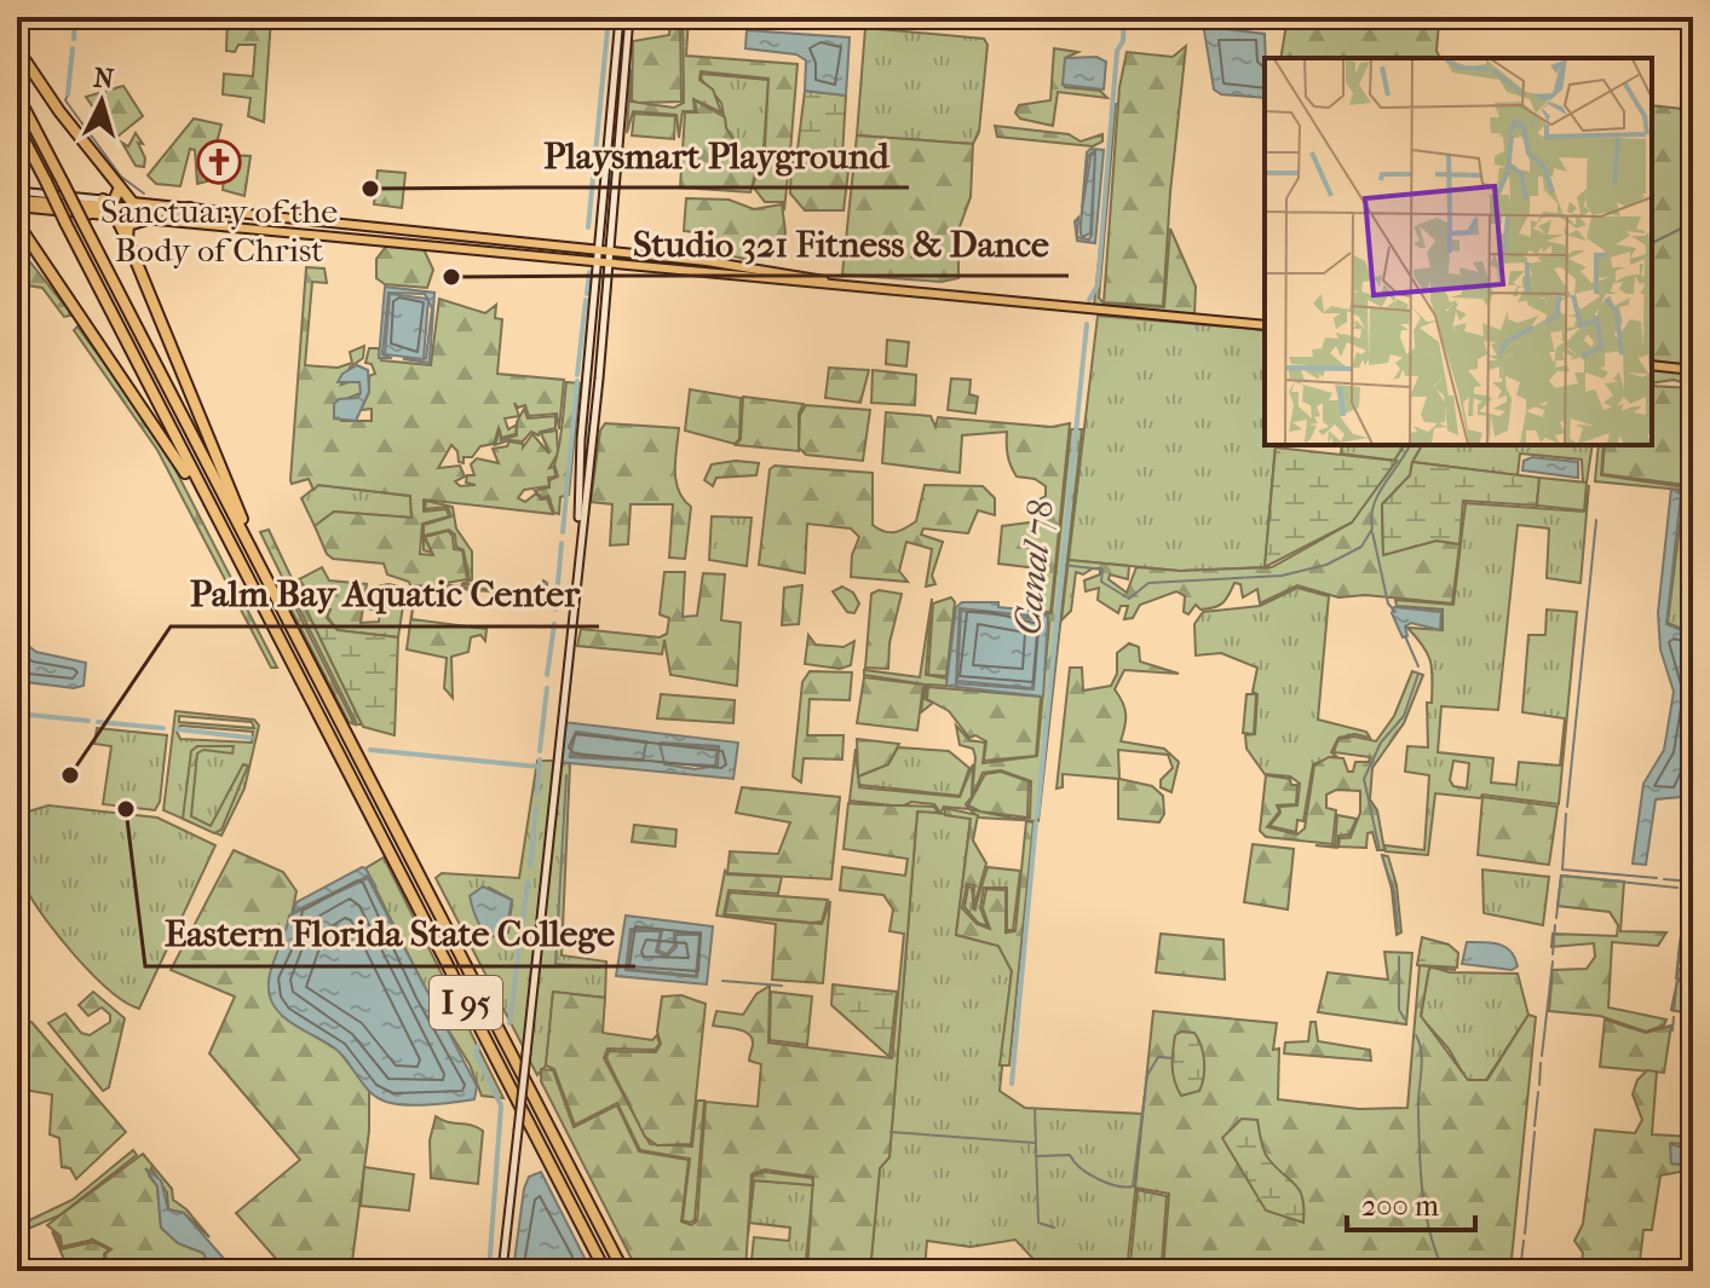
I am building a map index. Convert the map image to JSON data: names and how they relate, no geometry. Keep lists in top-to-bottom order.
{
  "streets": {
    "highway": ["I 95"]
  },
  "water": ["Canal 78"],
  "places": {
    "church": ["Sanctuary of the Body of Christ"],
    "other": [
      "Playsmart Playground",
      "Studio 321 Fitness & Dance",
      "Palm Bay Aquatic Center",
      "Eastern Florida State College"
    ]
  },
  "scale_bar": "200 m",
  "north": "top"
}
